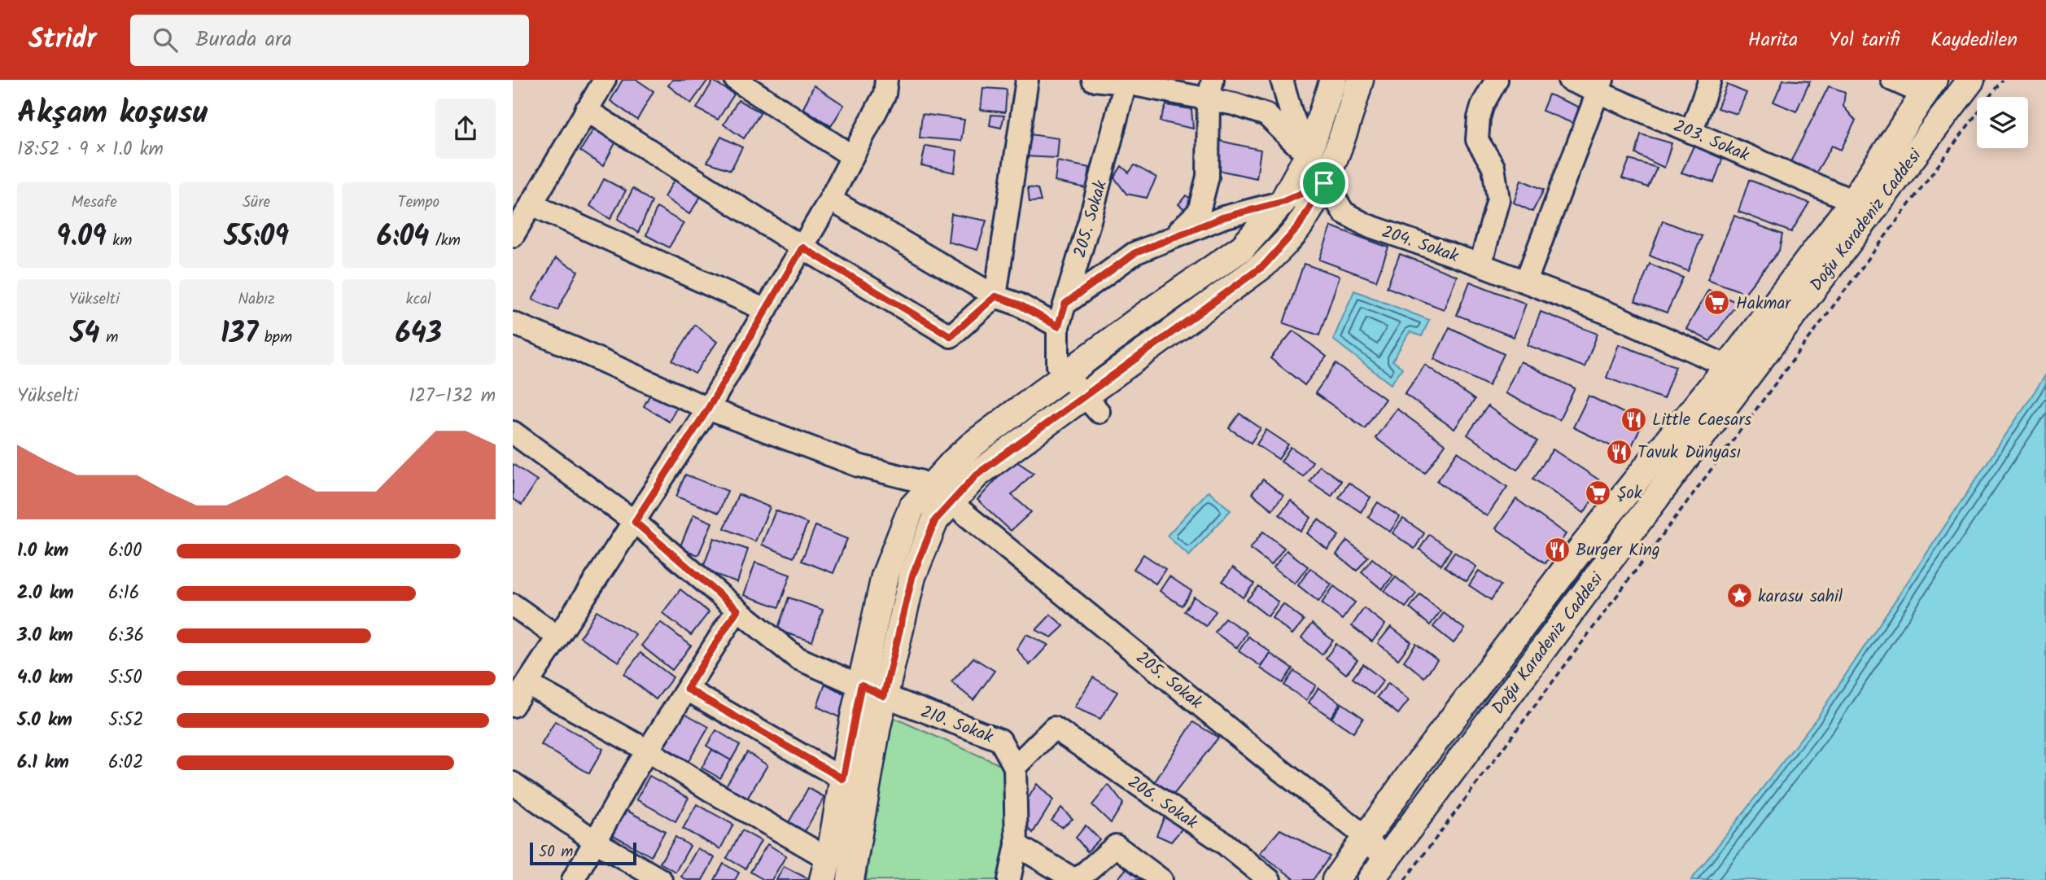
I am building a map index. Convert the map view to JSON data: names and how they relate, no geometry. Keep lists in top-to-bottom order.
{
  "streets": {
    "main road": ["Doğu Karadeniz Caddesi"],
    "street": [
      "203. Sokak",
      "205. Sokak",
      "204. Sokak",
      "210. Sokak",
      "206. Sokak"
    ]
  },
  "crossings": [
    ["203. Sokak", "Doğu Karadeniz Caddesi"],
    ["205. Sokak", "Doğu Karadeniz Caddesi"],
    ["205. Sokak", "204. Sokak"],
    ["Doğu Karadeniz Caddesi", "204. Sokak"],
    ["210. Sokak", "206. Sokak"]
  ],
  "places": {
    "supermarket": ["Hakmar", "Şok"],
    "restaurant": ["Little Caesars", "Tavuk Dünyası", "Burger King"],
    "place": ["karasu sahil"]
  },
  "scale_bar": "50 m",
  "page": {
    "header": "Stridr",
    "search": "Burada ara",
    "nav": ["Harita", "Yol tarifi", "Kaydedilen"],
    "heading": ["Akşam koşusu", "18:52 · 9 × 1.0 km"],
    "stats": [
      ["Mesafe", "9.09 km"],
      ["Süre", "55:09"],
      ["Tempo", "6:04 /km"],
      ["Yükselti", "54 m"],
      ["Nabız", "137 bpm"],
      ["kcal", "643"]
    ],
    "chart": ["Yükselti", "127–132 m"],
    "list": [
      {
        "name": "1.0 km",
        "note": "6:00"
      },
      {
        "name": "2.0 km",
        "note": "6:16"
      },
      {
        "name": "3.0 km",
        "note": "6:36"
      },
      {
        "name": "4.0 km",
        "note": "5:50"
      },
      {
        "name": "5.0 km",
        "note": "5:52"
      },
      {
        "name": "6.1 km",
        "note": "6:02"
      }
    ],
    "scale": "50 m"
  }
}
